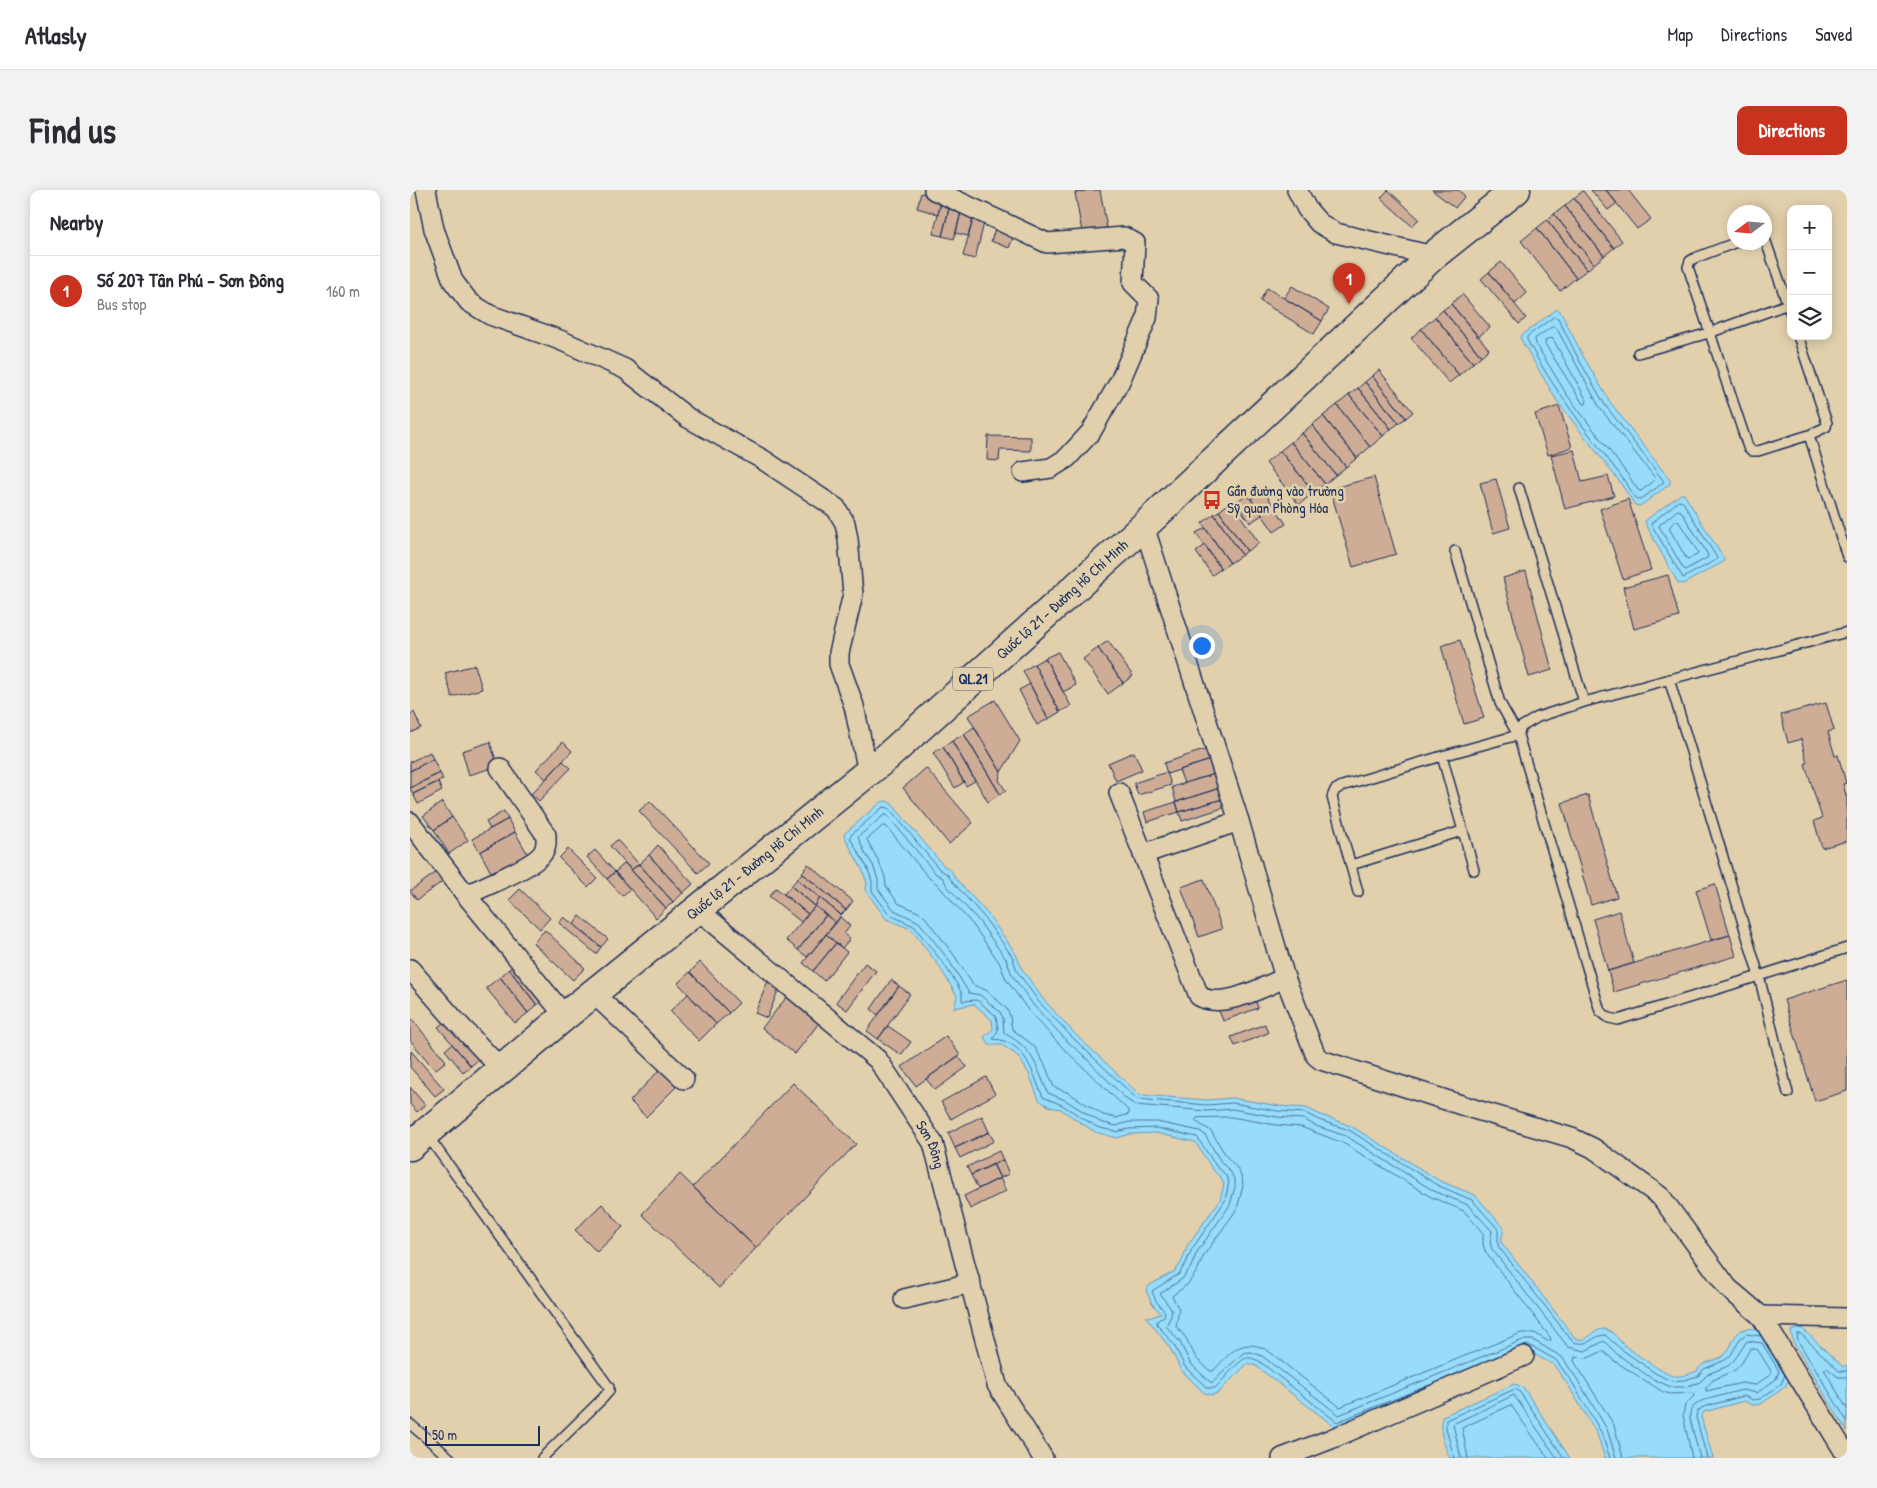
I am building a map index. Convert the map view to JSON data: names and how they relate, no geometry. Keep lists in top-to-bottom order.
{
  "streets": {
    "highway": ["Quốc lộ 21 - Đường Hồ Chí Minh", "QL.21"],
    "street": ["Sơn Đông"]
  },
  "crossings": [
    ["Quốc lộ 21 - Đường Hồ Chí Minh", "Sơn Đông"]
  ],
  "places": {
    "bus stop": ["Gần đường vào trường Sỹ quan Phòng Hóa"]
  },
  "scale_bar": "50 m",
  "north": "left",
  "page": {
    "header": "Atlasly",
    "nav": ["Map", "Directions", "Saved"],
    "buttons": "Directions",
    "title": "Find us",
    "heading": "Nearby",
    "map_buttons": ["+", "−"],
    "list": [
      {
        "mark": "1",
        "name": "Số 207 Tân Phú - Sơn Đông",
        "note": "Bus stop",
        "value": "160 m"
      }
    ],
    "pins": "1",
    "scale": "50 m"
  }
}
